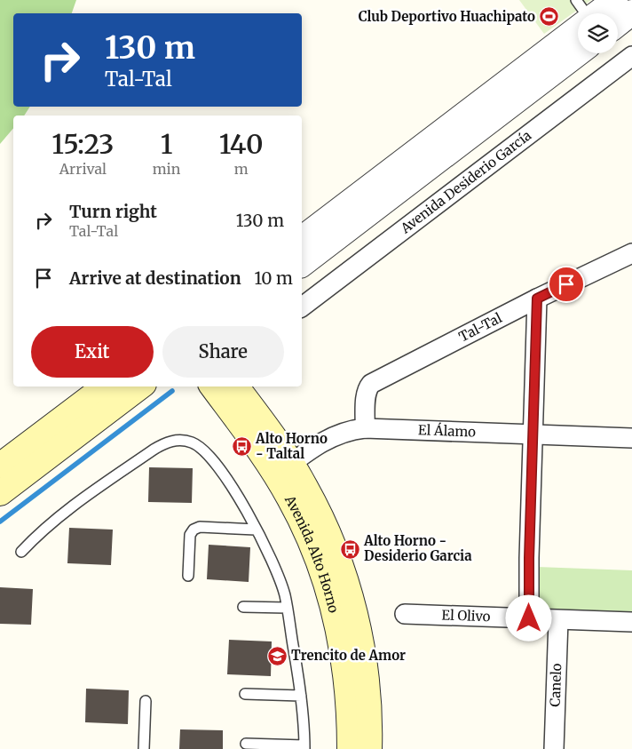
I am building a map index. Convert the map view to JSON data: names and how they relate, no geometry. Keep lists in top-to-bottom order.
{
  "streets": {
    "main road": ["Avenida Alto Horno"],
    "street": [
      "Avenida Desiderio García",
      "Tal-Tal",
      "El Álamo",
      "El Olivo",
      "Canelo"
    ]
  },
  "crossings": [
    ["Tal-Tal", "El Álamo"],
    ["El Álamo", "Avenida Alto Horno"],
    ["El Olivo", "Canelo"]
  ],
  "places": {
    "sports": ["Club Deportivo Huachipato"],
    "bus stop": ["Alto Horno - Taltal", "Alto Horno - Desiderio Garcia"],
    "school or university": ["Trencito de Amor"]
  },
  "page": {
    "turn": ["130 m", "Tal-Tal"],
    "eta": [
      "15:23",
      "Arrival",
      "1",
      "min",
      "140",
      "m"
    ],
    "list": [
      {
        "name": "Turn right",
        "note": "Tal-Tal",
        "value": "130 m"
      },
      {
        "name": "Arrive at destination",
        "value": "10 m"
      }
    ],
    "buttons": ["Exit", "Share"]
  }
}
